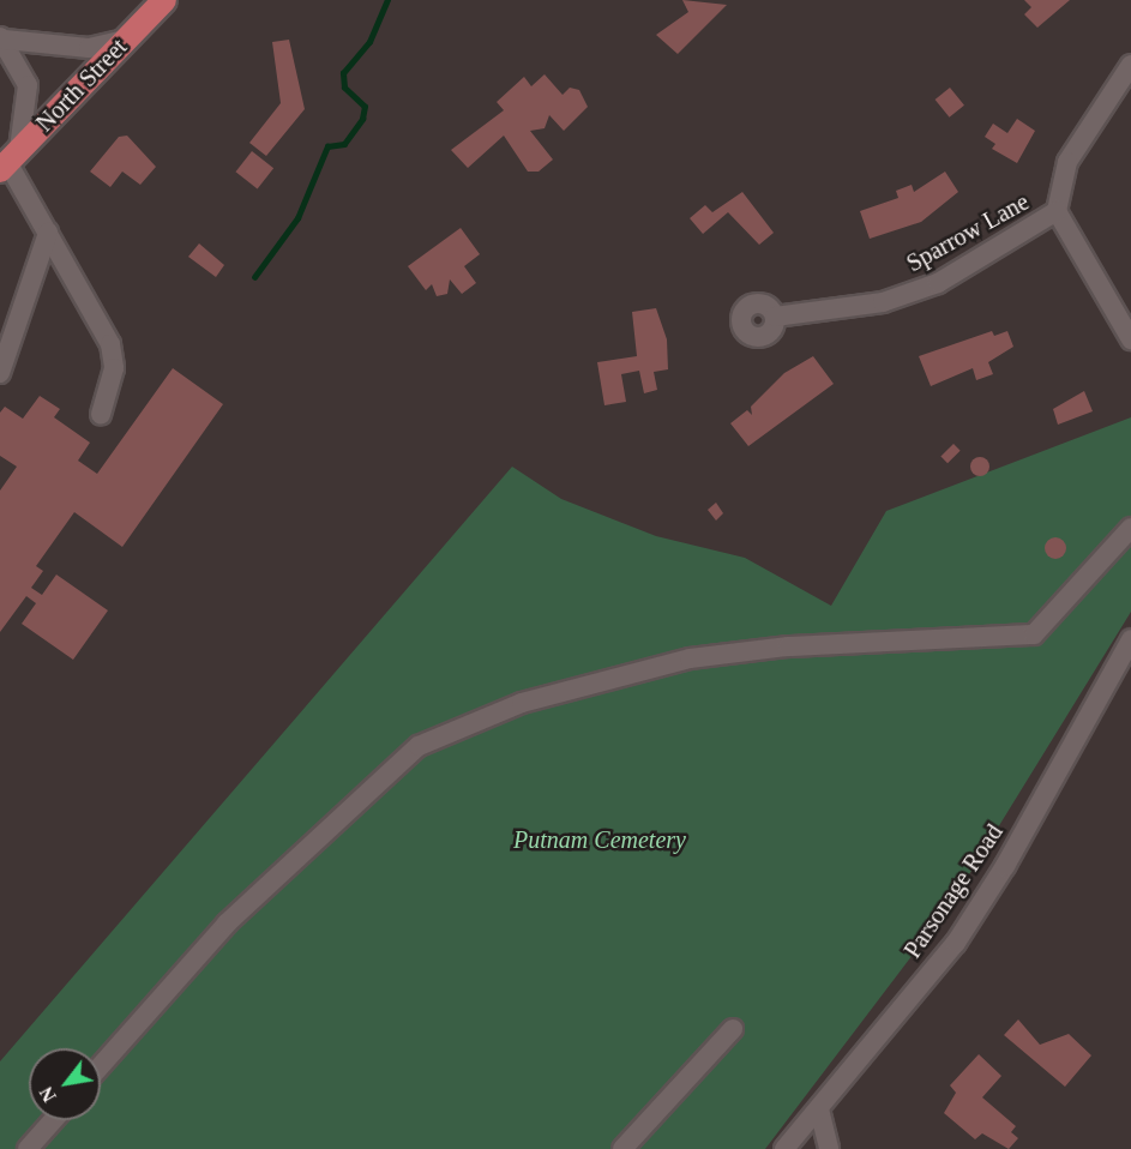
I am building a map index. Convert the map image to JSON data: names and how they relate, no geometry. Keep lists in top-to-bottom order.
{
  "streets": {
    "main road": ["North Street"],
    "street": ["Sparrow Lane", "Parsonage Road"]
  },
  "parks": ["Putnam Cemetery"],
  "north": "bottom left"
}
